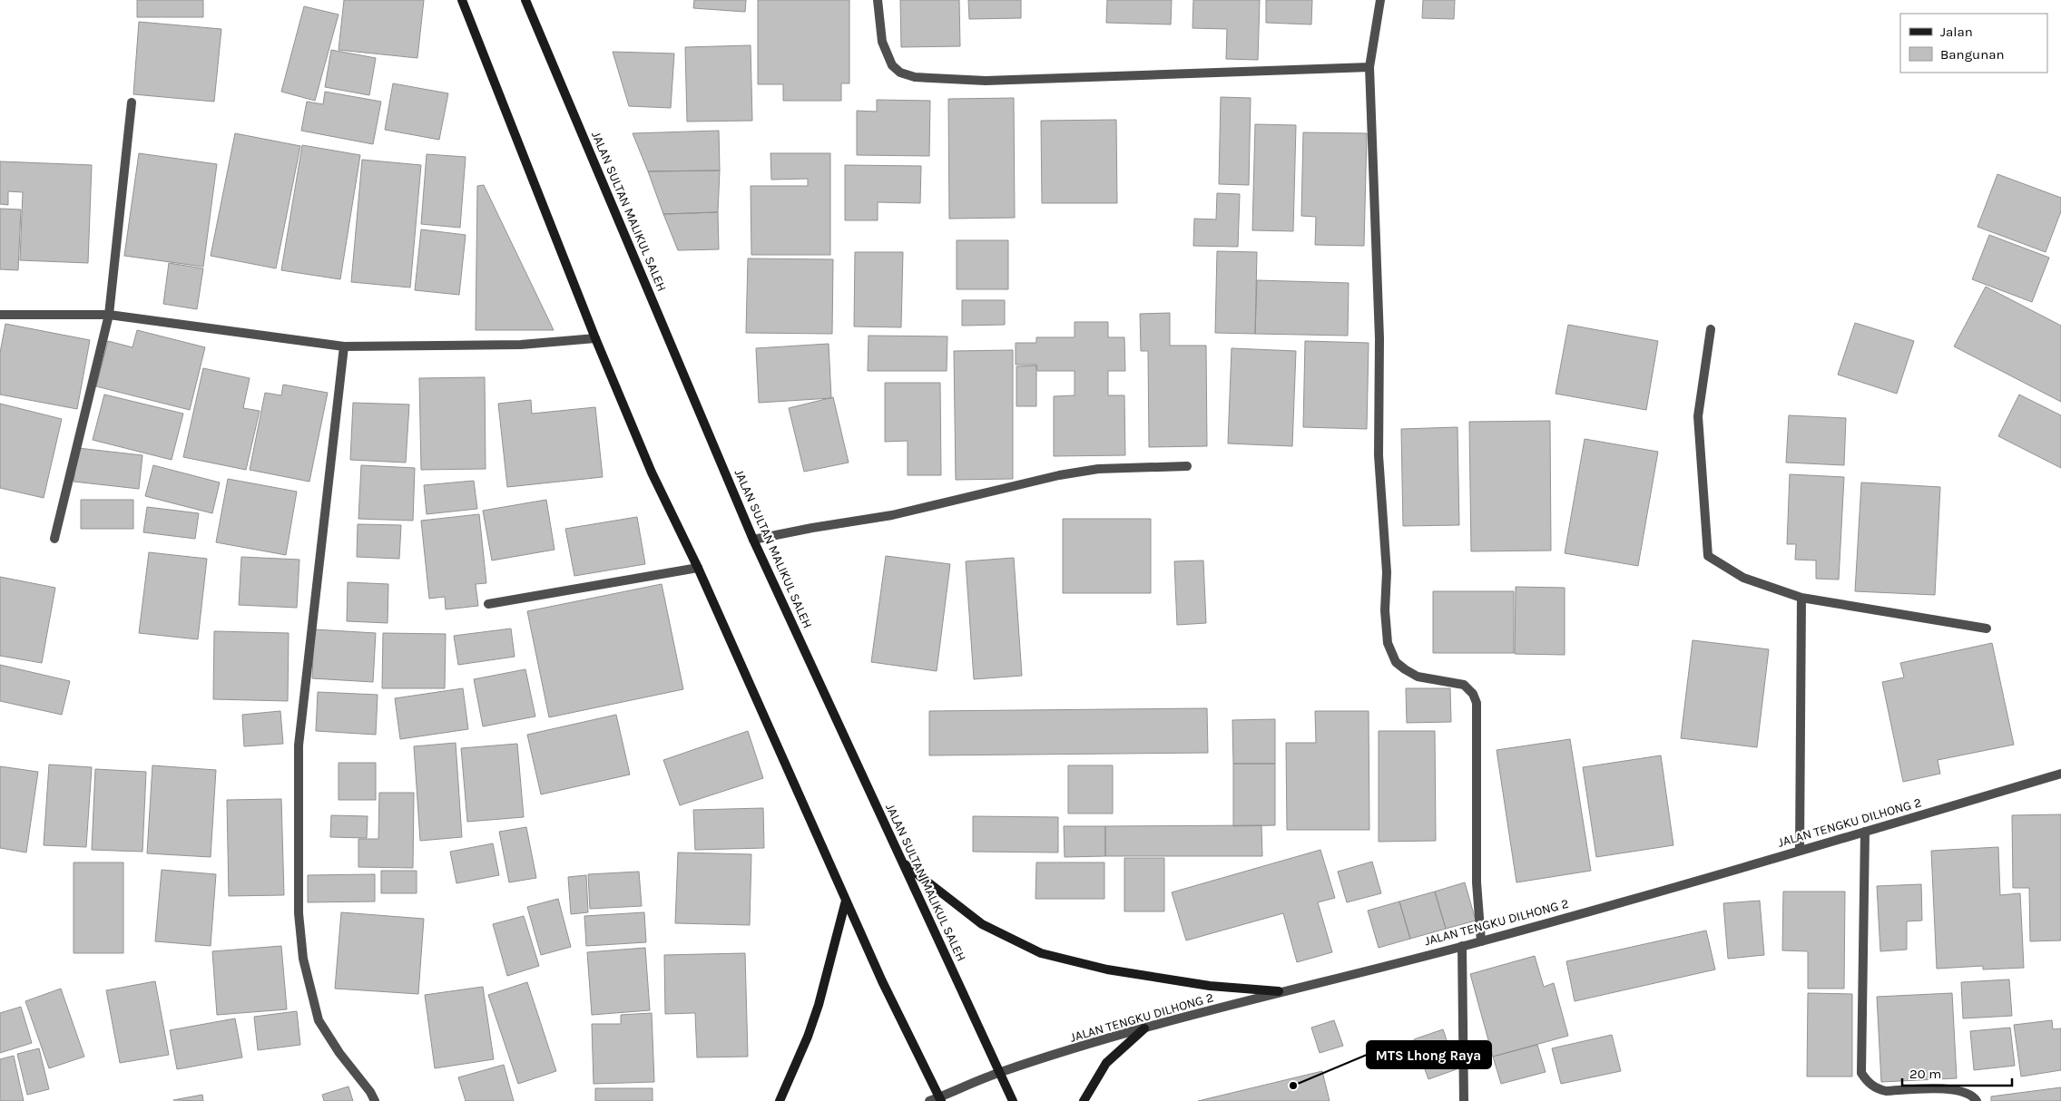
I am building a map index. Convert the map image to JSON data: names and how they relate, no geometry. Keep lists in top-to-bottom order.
{
  "streets": {
    "main road": ["JALAN SULTAN MALIKUL SALEH"],
    "street": ["JALAN TENGKU DILHONG 2"]
  },
  "crossings": [
    ["JALAN SULTAN MALIKUL SALEH", "JALAN TENGKU DILHONG 2"]
  ],
  "places": ["MTS Lhong Raya"],
  "legend": ["Jalan", "Bangunan"],
  "scale_bar": "20 m"
}
